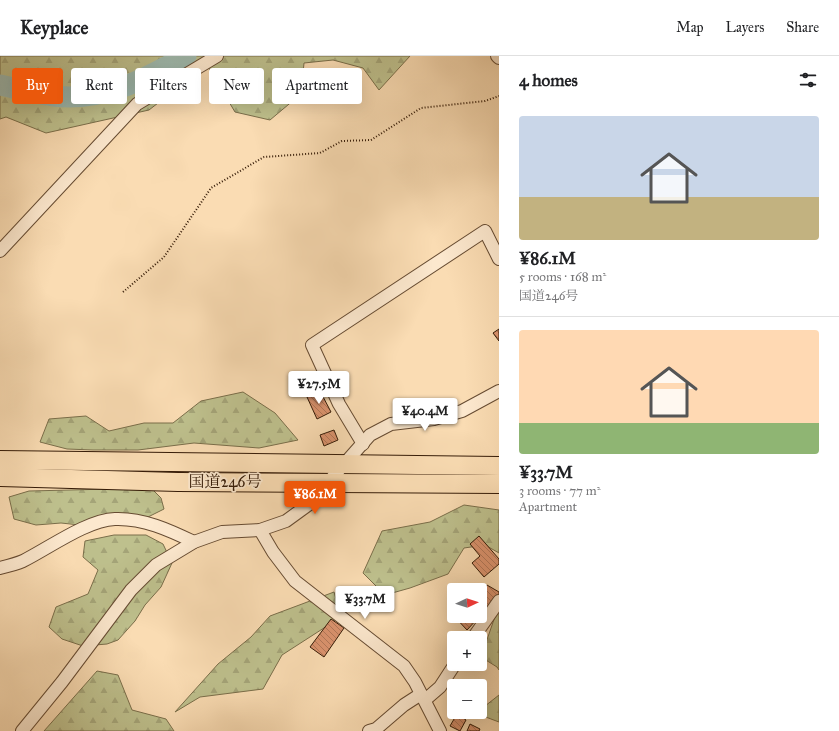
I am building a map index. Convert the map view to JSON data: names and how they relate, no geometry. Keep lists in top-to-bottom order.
{
  "streets": {
    "highway": ["国道246号"]
  },
  "north": "right",
  "page": {
    "header": "Keyplace",
    "nav": ["Map", "Layers", "Share"],
    "heading": "4 homes",
    "chip": [
      "Buy",
      "Rent",
      "Filters",
      "New",
      "Apartment"
    ],
    "list": [
      {
        "name": "¥86.1M",
        "note": "5 rooms · 168 m² · 国道246号"
      },
      {
        "name": "¥33.7M",
        "note": "3 rooms · 77 m² · Apartment"
      }
    ],
    "price": [
      "¥27.5M",
      "¥40.4M",
      "¥86.1M",
      "¥33.7M"
    ],
    "map_buttons": ["+", "−"]
  }
}
